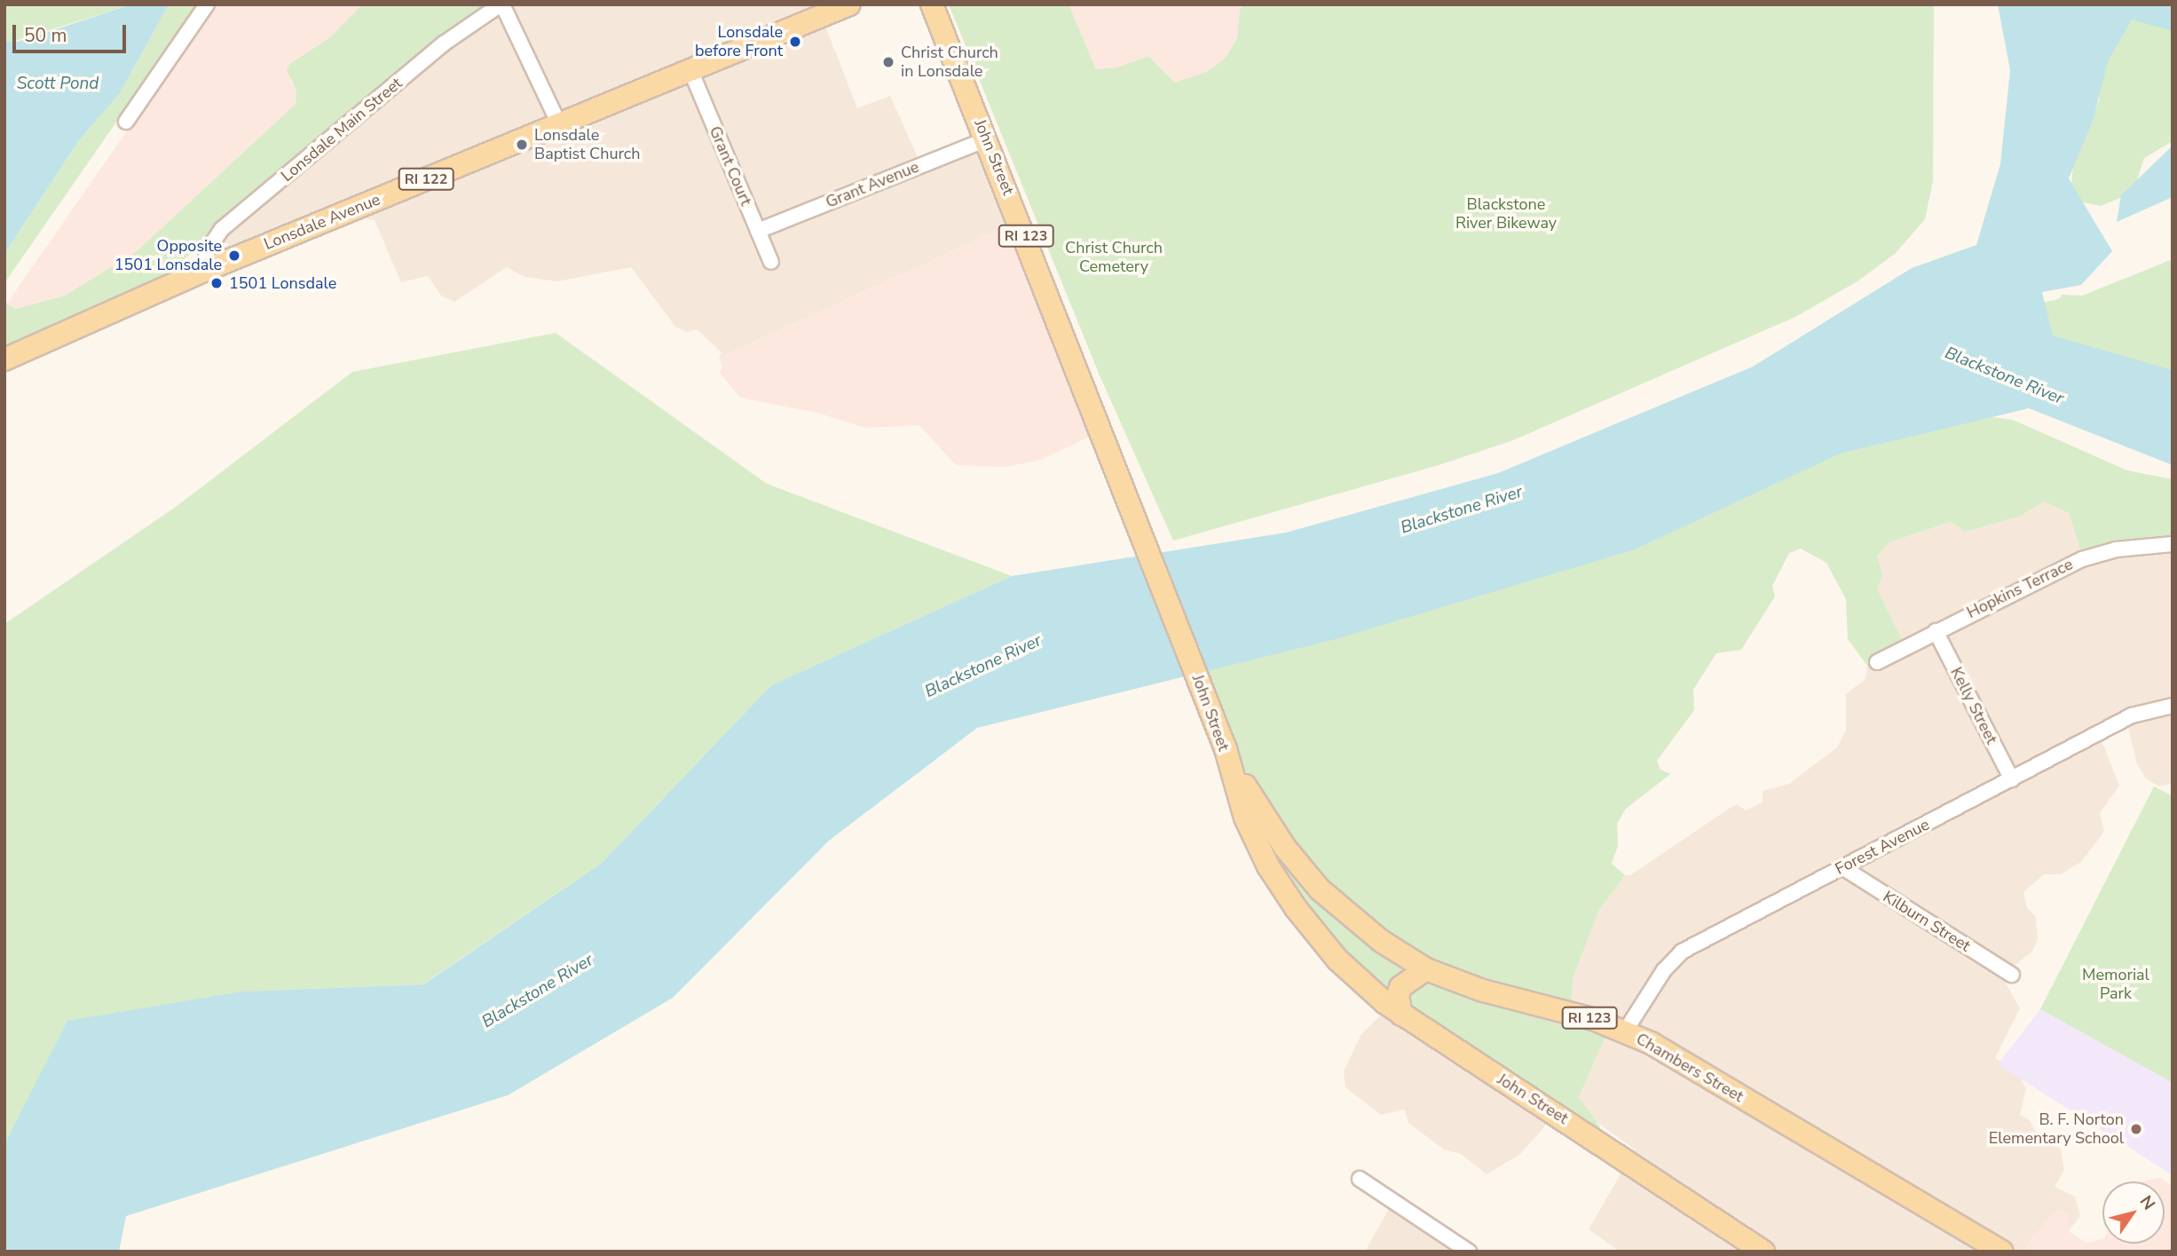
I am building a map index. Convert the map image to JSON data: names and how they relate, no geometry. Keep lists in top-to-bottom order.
{
  "streets": {
    "main road": [
      "John Street",
      "RI 122",
      "Lonsdale Avenue",
      "RI 123",
      "Chambers Street"
    ],
    "street": [
      "Lonsdale Main Street",
      "Grant Court",
      "Grant Avenue",
      "Hopkins Terrace",
      "Kelly Street",
      "Forest Avenue",
      "Kilburn Street"
    ]
  },
  "crossings": [
    ["Lonsdale Main Street", "Lonsdale Avenue"],
    ["John Street", "Grant Avenue"],
    ["John Street", "Chambers Street"],
    ["Grant Court", "Grant Avenue"],
    ["Grant Court", "Lonsdale Avenue"],
    ["Hopkins Terrace", "Kelly Street"],
    ["Kelly Street", "Forest Avenue"],
    ["Forest Avenue", "Kilburn Street"],
    ["Forest Avenue", "Chambers Street"]
  ],
  "water": ["Scott Pond", "Blackstone River"],
  "parks": ["Blackstone River Bikeway", "Christ Church Cemetery", "Memorial Park"],
  "places": [
    "Lonsdale before Front",
    "Christ Church in Lonsdale",
    "Lonsdale Baptist Church",
    "Opposite 1501 Lonsdale",
    "1501 Lonsdale",
    "B. F. Norton Elementary School"
  ],
  "scale_bar": "50 m",
  "north": "top right"
}
